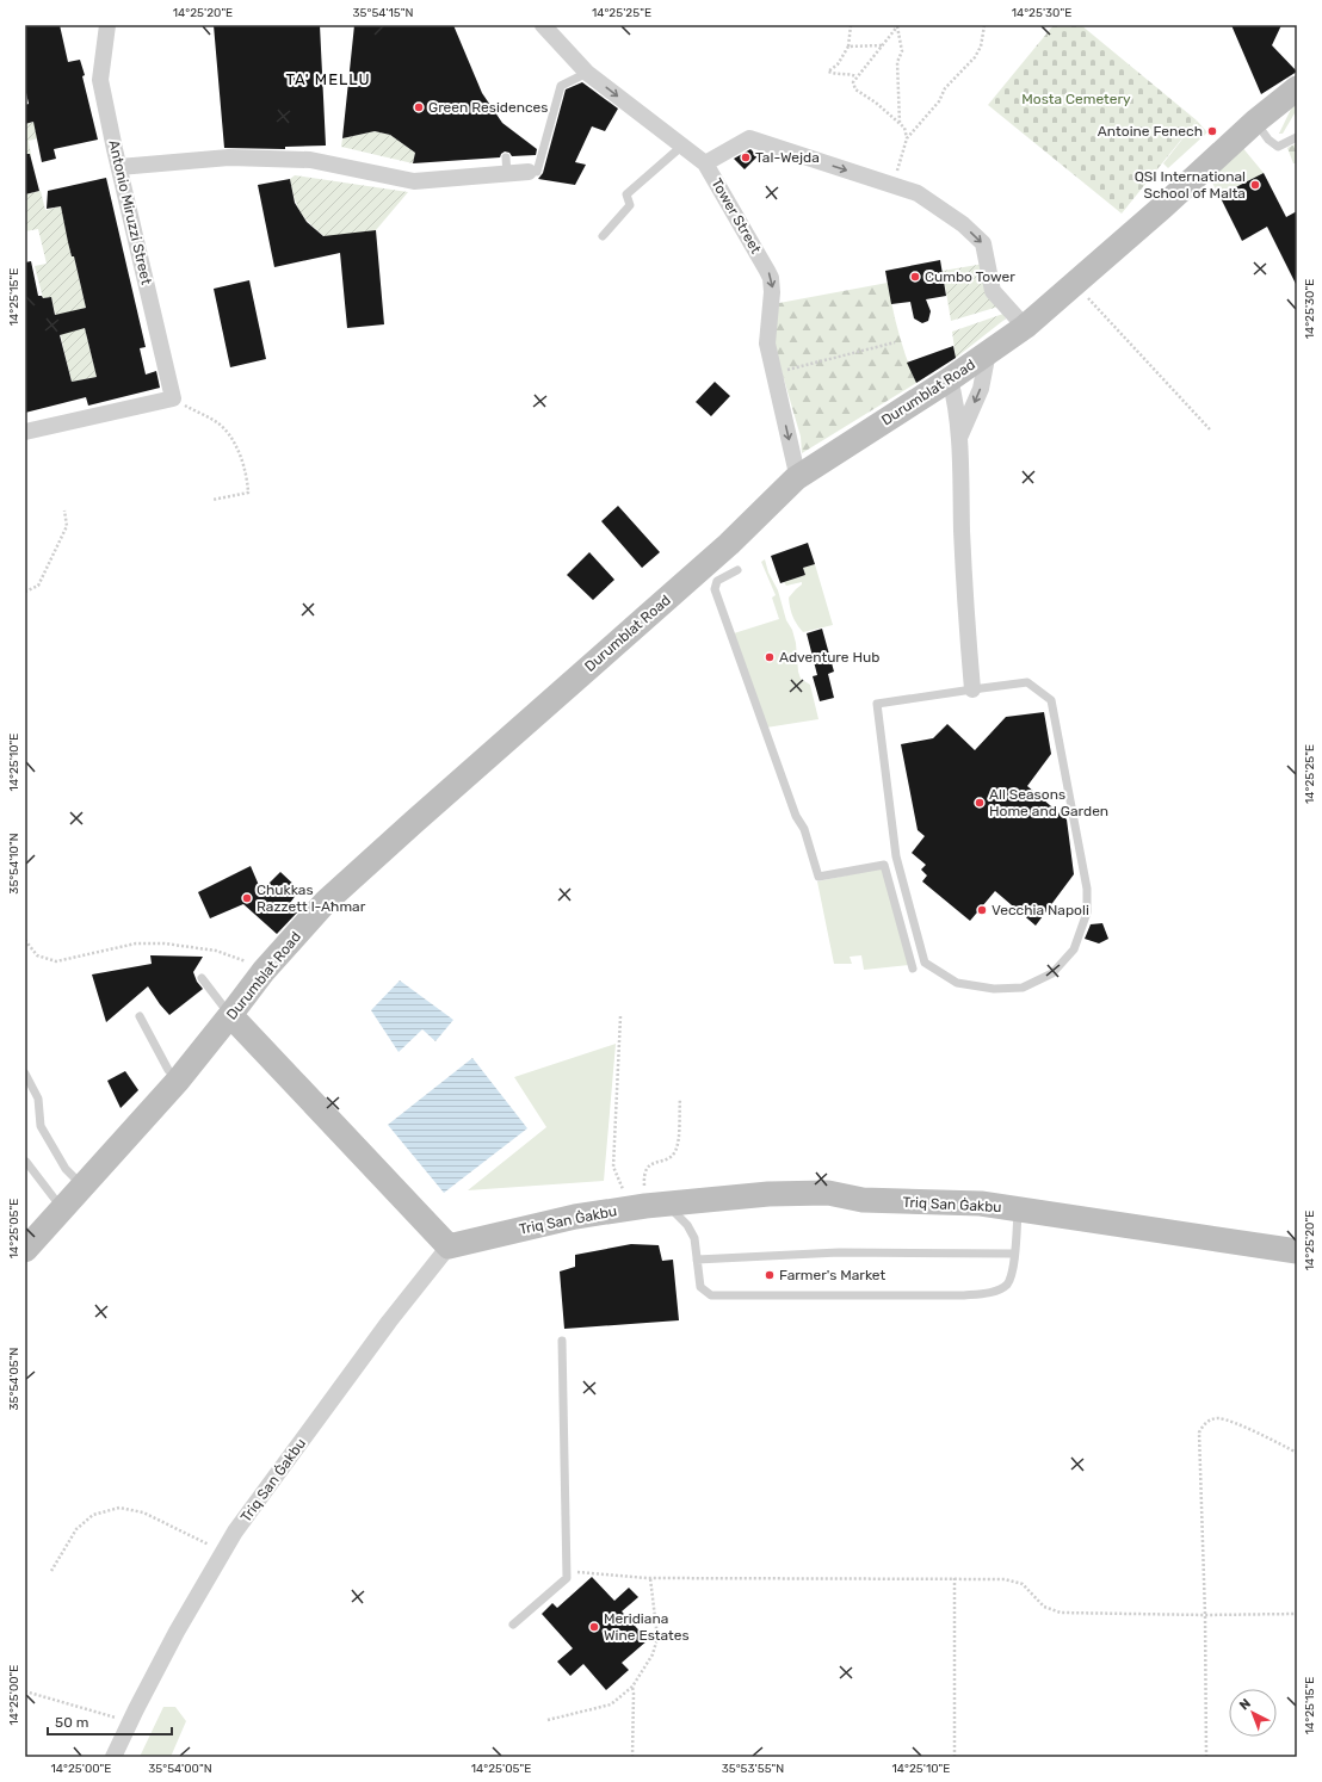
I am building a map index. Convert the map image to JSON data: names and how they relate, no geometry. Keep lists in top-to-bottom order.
{
  "streets": {
    "street": [
      "Antonio Miruzzi Street",
      "Tower Street",
      "Durumblat Road",
      "Triq San Ġakbu"
    ]
  },
  "crossings": [
    ["Tower Street", "Durumblat Road"]
  ],
  "one_way": ["Tower Street"],
  "districts": ["TA' MELLU"],
  "parks": ["Mosta Cemetery"],
  "places": [
    "Green Residences",
    "Antoine Fenech",
    "Tal-Wejda",
    "QSI International School of Malta",
    "Cumbo Tower",
    "Adventure Hub",
    "All Seasons Home and Garden",
    "Chukkas Razzett l-Aħmar",
    "Vecchia Napoli",
    "Farmer's Market",
    "Meridiana Wine Estates"
  ],
  "scale_bar": "50 m",
  "north": "top left",
  "coordinates": [
    "14°25'20\"E",
    "35°54'15\"N",
    "14°25'25\"E",
    "14°25'30\"E",
    "14°25'15\"E",
    "14°25'10\"E",
    "35°54'10\"N",
    "14°25'05\"E",
    "35°54'05\"N",
    "14°25'00\"E",
    "35°54'00\"N",
    "35°53'55\"N"
  ]
}
